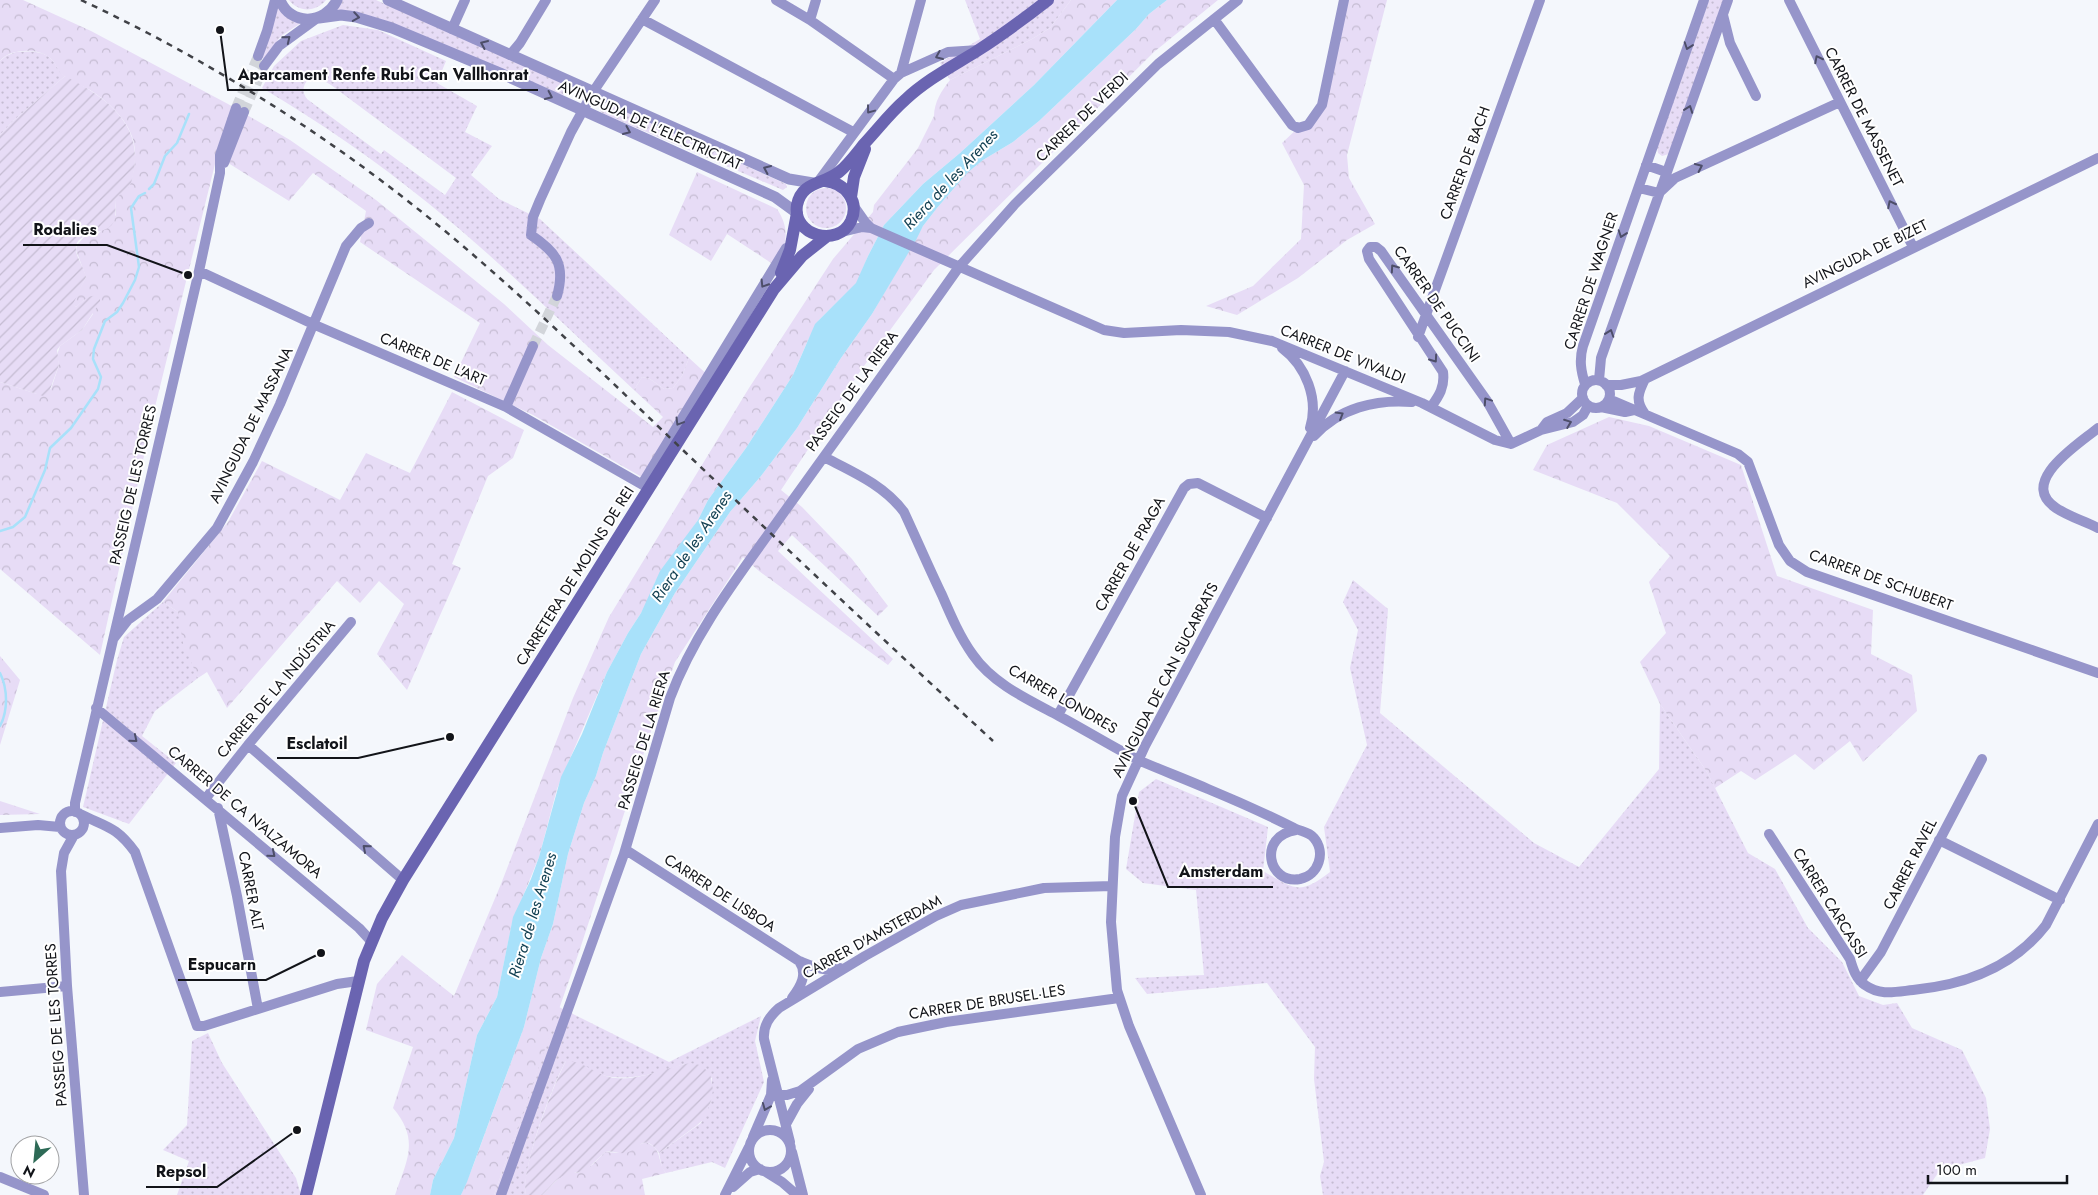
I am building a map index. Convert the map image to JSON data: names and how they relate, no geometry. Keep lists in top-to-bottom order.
{
  "streets": {
    "main road": ["CARRETERA DE MOLINS DE REI"],
    "street": [
      "CARRER DE VERDI",
      "CARRER DE MASSENET",
      "AVINGUDA DE L'ELECTRICITAT",
      "CARRER DE BACH",
      "AVINGUDA DE BIZET",
      "CARRER DE WAGNER",
      "CARRER DE PUCCINI",
      "CARRER DE VIVALDI",
      "CARRER DE L'ART",
      "PASSEIG DE LA RIERA",
      "AVINGUDA DE MASSANA",
      "PASSEIG DE LES TORRES",
      "CARRER DE PRAGA",
      "CARRER DE SCHUBERT",
      "AVINGUDA DE CAN SUCARRATS",
      "CARRER DE LA INDÚSTRIA",
      "CARRER LONDRES",
      "CARRER DE CA N'ALZAMORA",
      "CARRER RAVEL",
      "CARRER ALT",
      "CARRER DE LISBOA",
      "CARRER CARCASSI",
      "CARRER D'AMSTERDAM",
      "CARRER DE BRUSEL·LES"
    ]
  },
  "crossings": [
    ["CARRER DE VERDI", "CARRER DE VIVALDI"],
    ["CARRER DE VERDI", "PASSEIG DE LA RIERA"],
    ["CARRER DE MASSENET", "AVINGUDA DE BIZET"],
    ["AVINGUDA DE L'ELECTRICITAT", "CARRER DE VIVALDI"],
    ["AVINGUDA DE L'ELECTRICITAT", "CARRETERA DE MOLINS DE REI"],
    ["CARRER DE BACH", "CARRER DE PUCCINI"],
    ["AVINGUDA DE BIZET", "CARRER DE WAGNER"],
    ["AVINGUDA DE BIZET", "CARRER DE SCHUBERT"],
    ["CARRER DE WAGNER", "CARRER DE SCHUBERT"],
    ["CARRER DE PUCCINI", "CARRER DE VIVALDI"],
    ["CARRER DE PUCCINI", "AVINGUDA DE CAN SUCARRATS"],
    ["CARRER DE VIVALDI", "PASSEIG DE LA RIERA"],
    ["CARRER DE VIVALDI", "CARRETERA DE MOLINS DE REI"],
    ["CARRER DE VIVALDI", "AVINGUDA DE CAN SUCARRATS"],
    ["CARRER DE L'ART", "AVINGUDA DE MASSANA"],
    ["CARRER DE L'ART", "PASSEIG DE LES TORRES"],
    ["CARRER DE L'ART", "CARRETERA DE MOLINS DE REI"],
    ["PASSEIG DE LA RIERA", "CARRER LONDRES"],
    ["PASSEIG DE LA RIERA", "CARRER DE LISBOA"],
    ["AVINGUDA DE MASSANA", "PASSEIG DE LES TORRES"],
    ["PASSEIG DE LES TORRES", "CARRER DE CA N'ALZAMORA"],
    ["CARRER DE PRAGA", "AVINGUDA DE CAN SUCARRATS"],
    ["CARRER DE PRAGA", "CARRER LONDRES"],
    ["CARRETERA DE MOLINS DE REI", "CARRER DE CA N'ALZAMORA"],
    ["AVINGUDA DE CAN SUCARRATS", "CARRER LONDRES"],
    ["AVINGUDA DE CAN SUCARRATS", "CARRER D'AMSTERDAM"],
    ["AVINGUDA DE CAN SUCARRATS", "CARRER DE BRUSEL·LES"],
    ["CARRER DE LA INDÚSTRIA", "CARRER DE CA N'ALZAMORA"],
    ["CARRER DE CA N'ALZAMORA", "CARRER ALT"],
    ["CARRER RAVEL", "CARRER CARCASSI"],
    ["CARRER DE LISBOA", "CARRER D'AMSTERDAM"],
    ["CARRER D'AMSTERDAM", "CARRER DE BRUSEL·LES"]
  ],
  "one_way": ["CARRER DE MASSENET"],
  "water": ["Riera de les Arenes"],
  "places": [
    "Aparcament Renfe Rubí Can Vallhonrat",
    "Rodalies",
    "Esclatoil",
    "Amsterdam",
    "Espucarn",
    "Repsol"
  ],
  "scale_bar": "100 m",
  "north": "bottom left"
}
